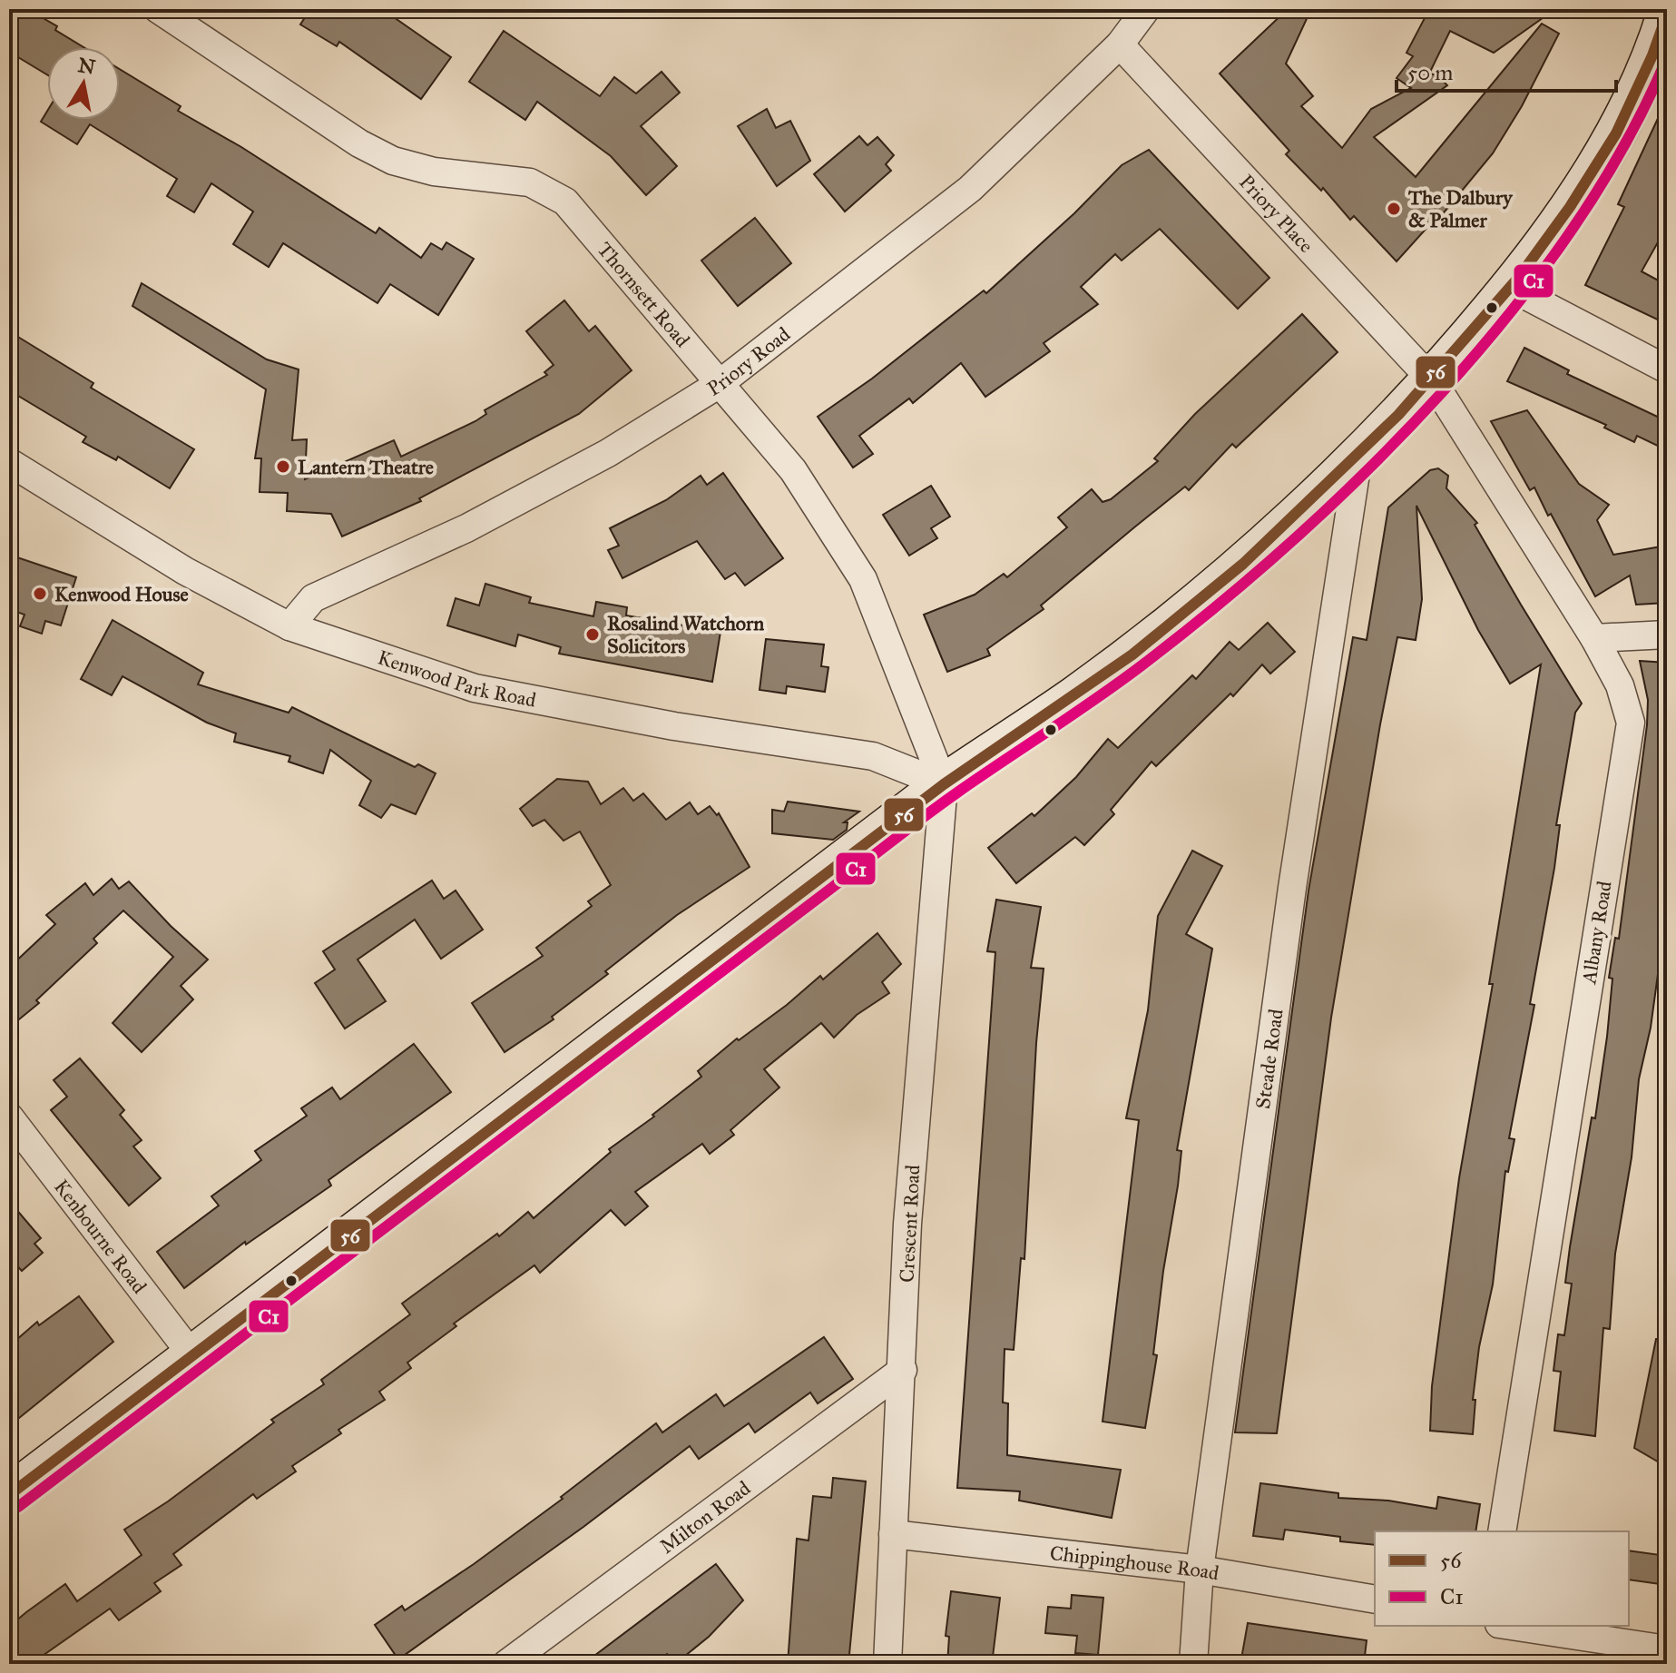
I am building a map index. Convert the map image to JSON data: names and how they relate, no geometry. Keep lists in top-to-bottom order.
{
  "streets": {
    "street": [
      "Priory Place",
      "Thornsett Road",
      "Priory Road",
      "Kenwood Park Road",
      "Albany Road",
      "Steade Road",
      "Crescent Road",
      "Kenbourne Road",
      "Milton Road",
      "Chippinghouse Road"
    ]
  },
  "crossings": [
    ["Priory Place", "Priory Road"],
    ["Priory Place", "Albany Road"],
    ["Thornsett Road", "Priory Road"],
    ["Thornsett Road", "Kenwood Park Road"],
    ["Thornsett Road", "Crescent Road"],
    ["Priory Road", "Kenwood Park Road"],
    ["Kenwood Park Road", "Crescent Road"],
    ["Steade Road", "Chippinghouse Road"],
    ["Crescent Road", "Milton Road"],
    ["Crescent Road", "Chippinghouse Road"]
  ],
  "places": [
    "The Dalbury & Palmer",
    "Lantern Theatre",
    "Kenwood House",
    "Rosalind Watchorn Solicitors"
  ],
  "lines": ["transit line 56", "transit line C1"],
  "legend": ["56", "C1"],
  "scale_bar": "50 m",
  "north": "top"
}
